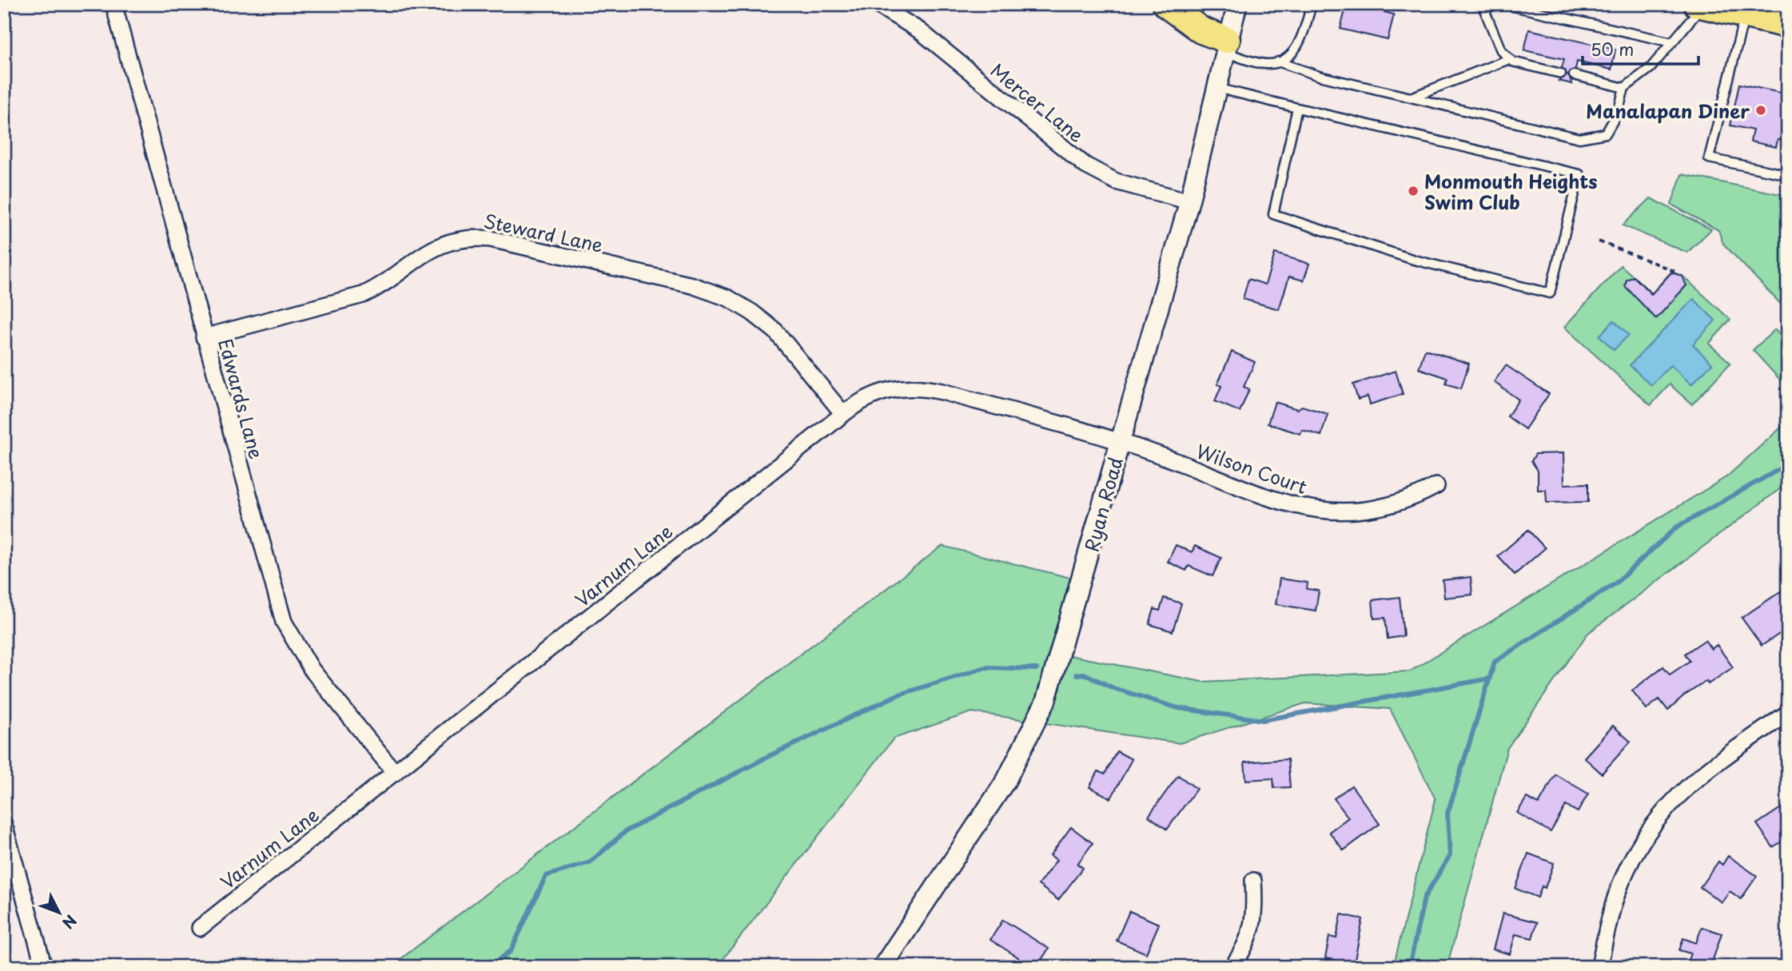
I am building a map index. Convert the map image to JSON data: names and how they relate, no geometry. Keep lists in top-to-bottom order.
{
  "streets": {
    "street": [
      "Mercer Lane",
      "Steward Lane",
      "Edwards Lane",
      "Wilson Court",
      "Ryan Road",
      "Varnum Lane"
    ]
  },
  "crossings": [
    ["Mercer Lane", "Ryan Road"],
    ["Steward Lane", "Edwards Lane"],
    ["Steward Lane", "Varnum Lane"],
    ["Edwards Lane", "Varnum Lane"],
    ["Wilson Court", "Ryan Road"],
    ["Wilson Court", "Varnum Lane"],
    ["Ryan Road", "Varnum Lane"]
  ],
  "places": ["Manalapan Diner", "Monmouth Heights Swim Club"],
  "scale_bar": "50 m",
  "north": "bottom right"
}
